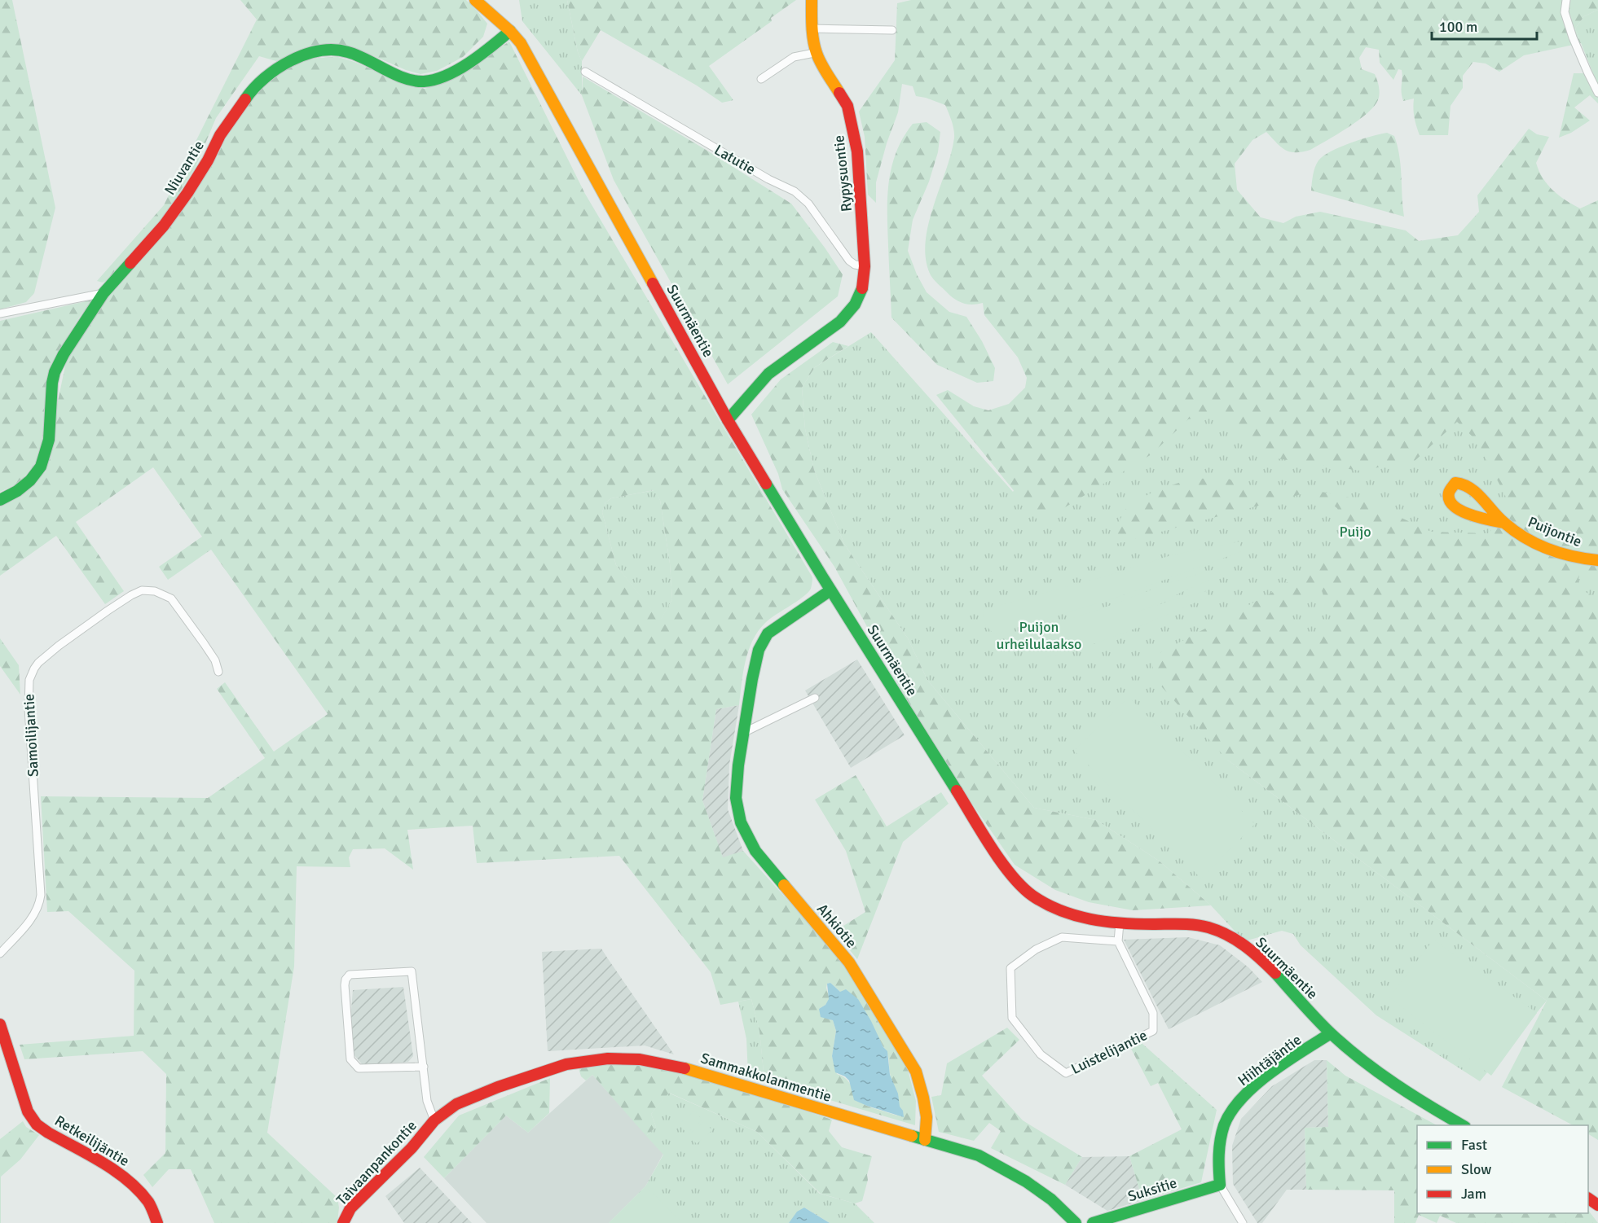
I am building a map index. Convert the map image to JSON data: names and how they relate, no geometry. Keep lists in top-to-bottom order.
{
  "streets": {
    "street": [
      "Latutie",
      "Niuvantie",
      "Rypysuontie",
      "Suurmäentie",
      "Puijontie",
      "Samoilijantie",
      "Ahkiotie",
      "Luistelijantie",
      "Hiihtäjäntie",
      "Sammakkolammentie",
      "Retkeilijäntie",
      "Taivaanpankontie",
      "Suksitie"
    ]
  },
  "crossings": [
    ["Latutie", "Rypysuontie"],
    ["Niuvantie", "Suurmäentie"],
    ["Rypysuontie", "Suurmäentie"],
    ["Suurmäentie", "Ahkiotie"],
    ["Suurmäentie", "Hiihtäjäntie"],
    ["Ahkiotie", "Sammakkolammentie"],
    ["Hiihtäjäntie", "Suksitie"],
    ["Sammakkolammentie", "Taivaanpankontie"]
  ],
  "parks": ["Puijo", "Puijon urheilulaakso"],
  "legend": ["Fast", "Slow", "Jam"],
  "scale_bar": "100 m"
}
